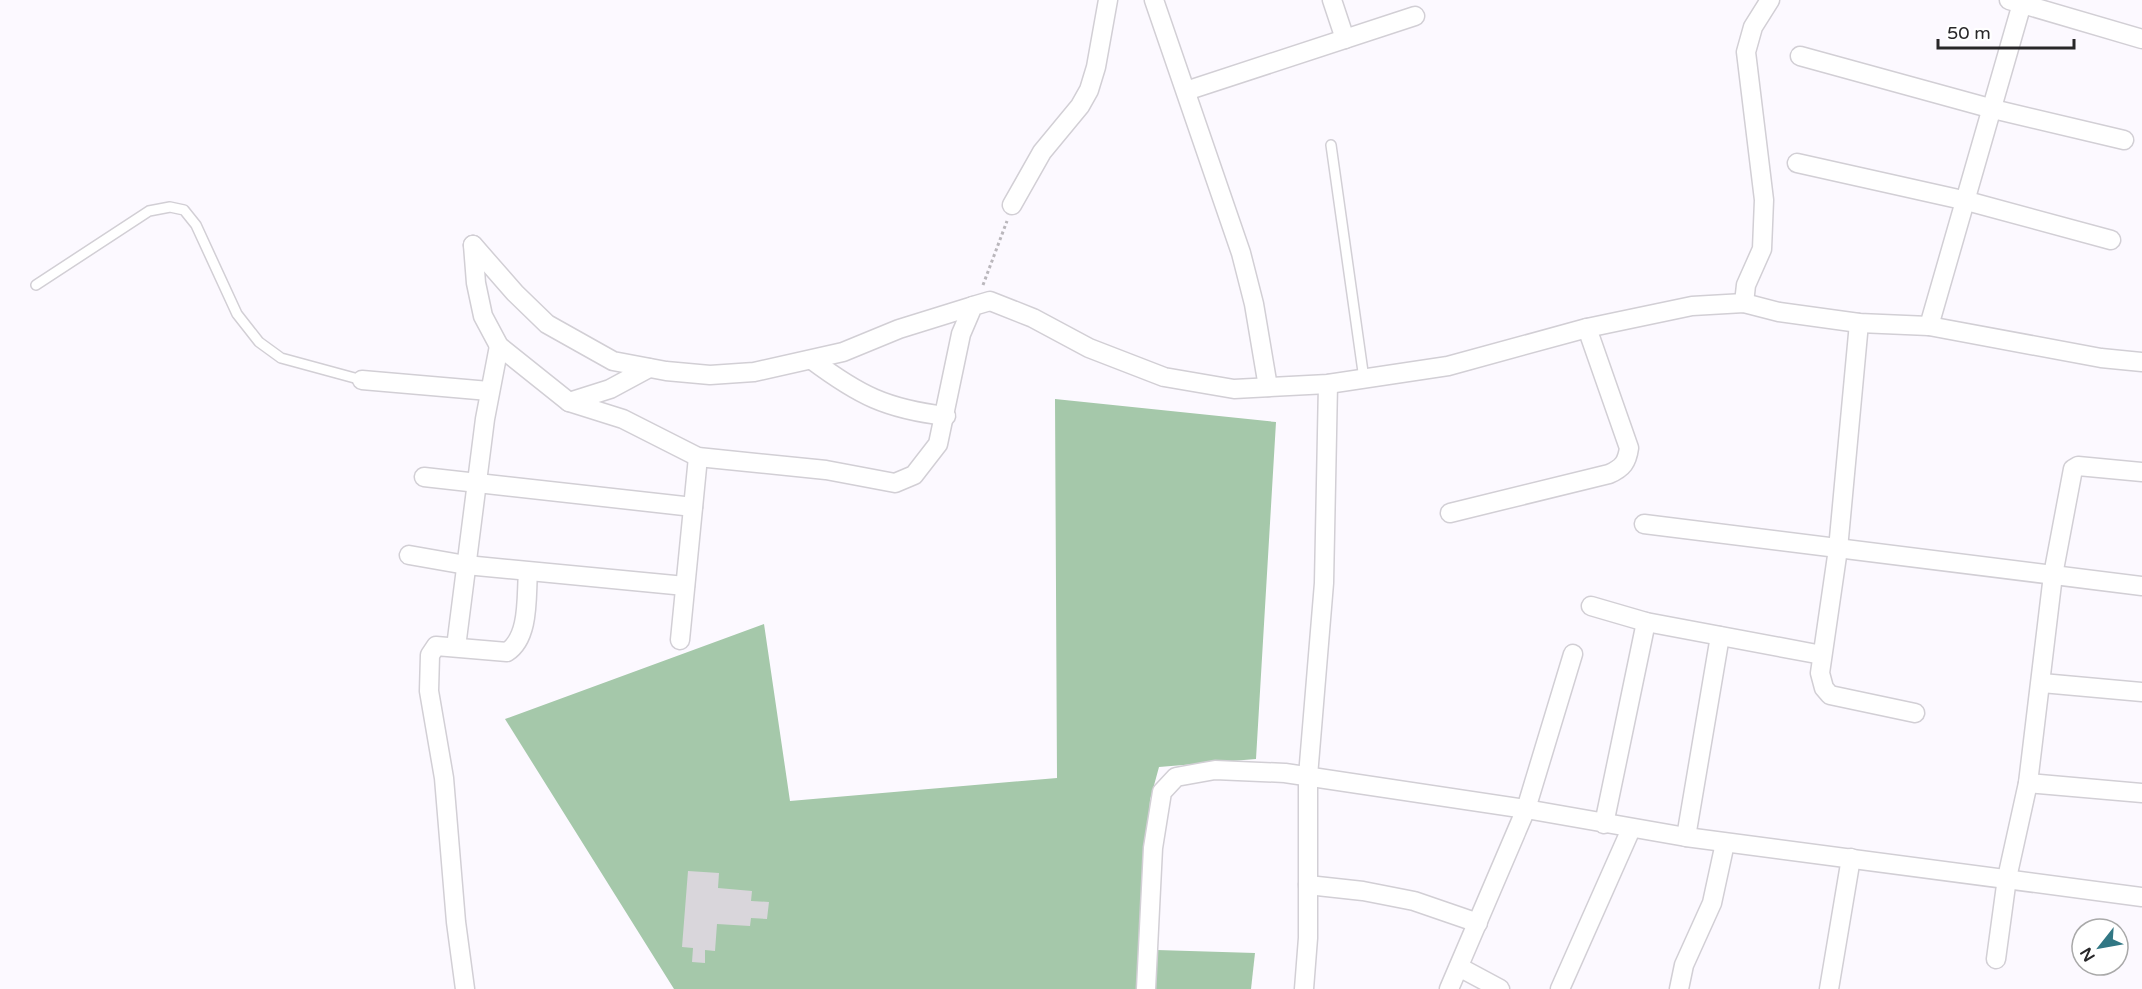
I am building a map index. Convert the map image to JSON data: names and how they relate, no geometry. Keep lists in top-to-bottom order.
{
  "scale_bar": "50 m",
  "north": "bottom left"
}
